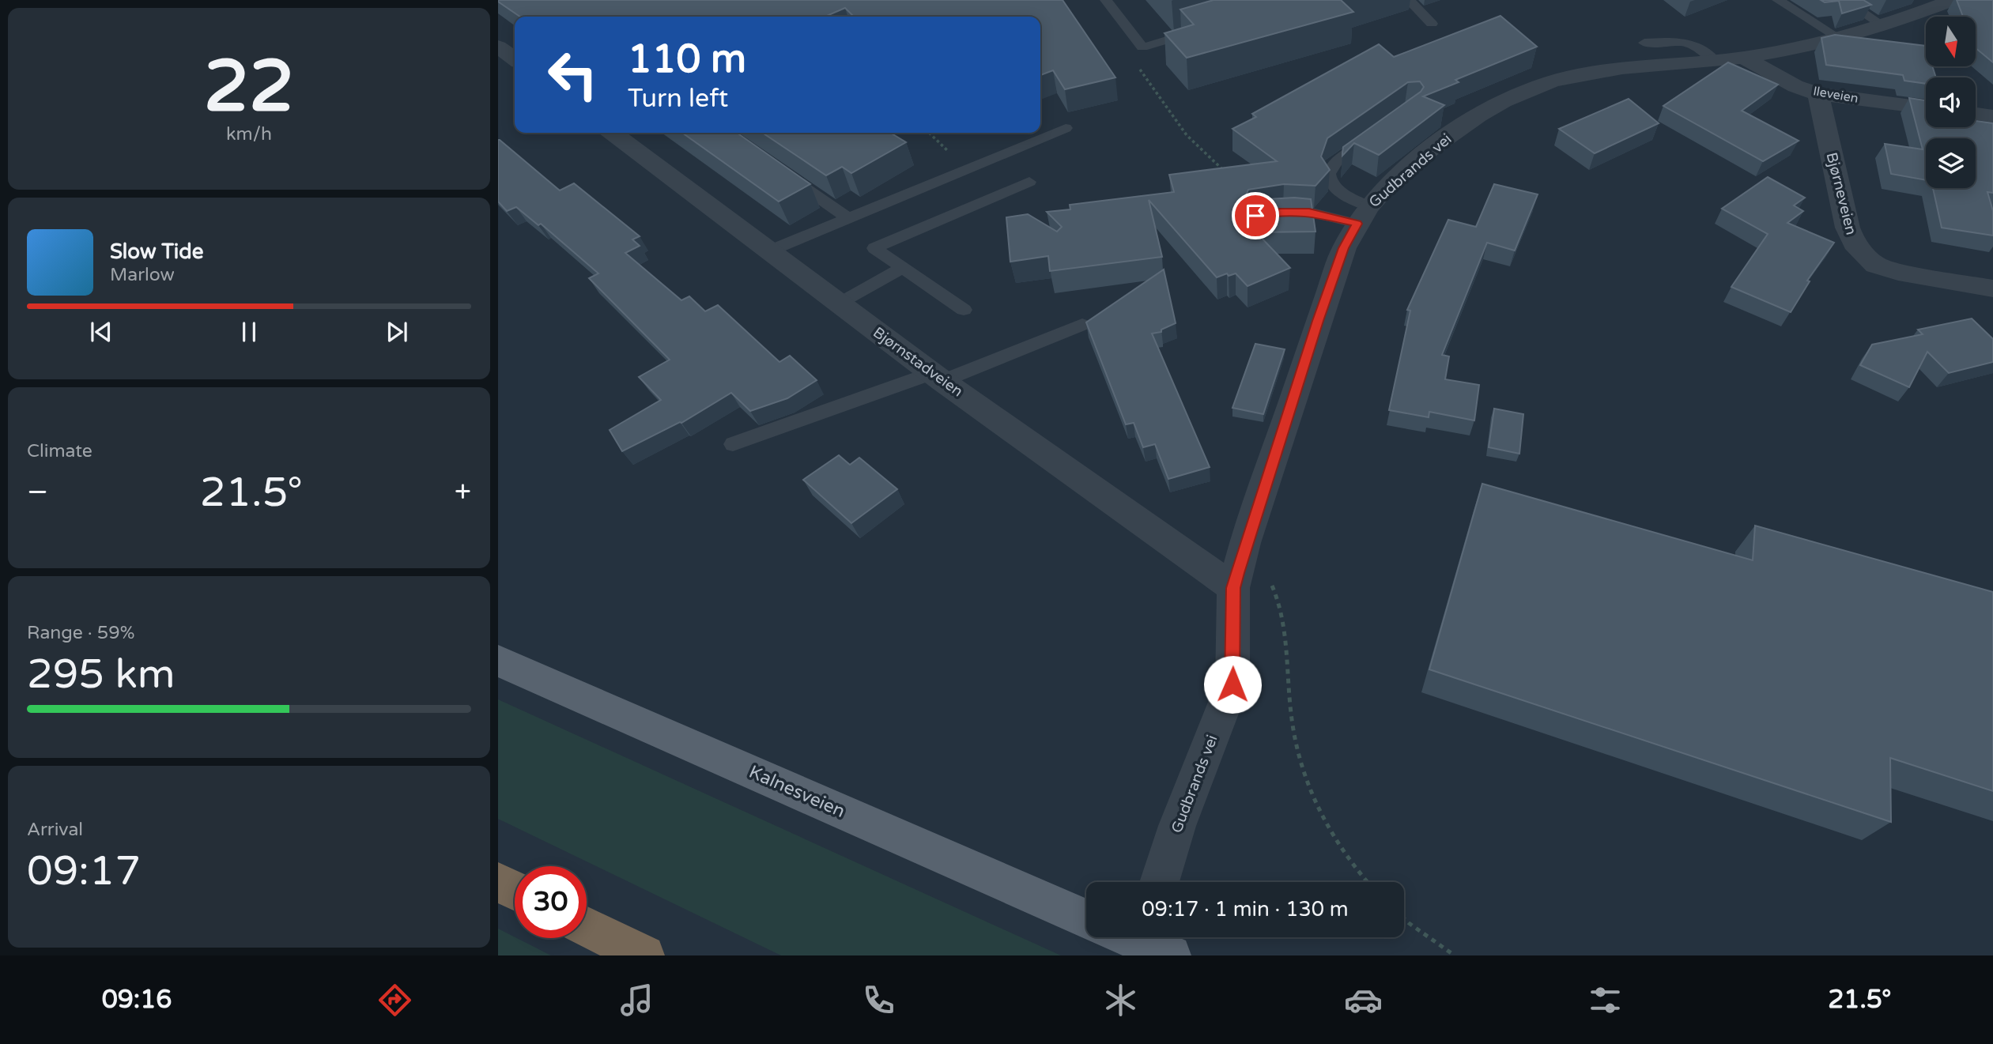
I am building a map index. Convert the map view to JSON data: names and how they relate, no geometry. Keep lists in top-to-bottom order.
{
  "streets": {
    "main road": ["Kalnesveien"],
    "street": [
      "Ileveien",
      "Gudbrands vei",
      "Bjørneveien",
      "Bjørnstadveien"
    ]
  },
  "crossings": [
    ["Ileveien", "Gudbrands vei"],
    ["Ileveien", "Bjørneveien"],
    ["Gudbrands vei", "Bjørnstadveien"]
  ],
  "north": "bottom",
  "page": {
    "tile": [
      ["22", "km/h"],
      "Climate",
      ["Range · 59%", "295 km"],
      ["Arrival", "09:17"]
    ],
    "turn": ["110 m", "Turn left"],
    "song": ["Slow Tide", "Marlow"],
    "heat": ["−", "21.5°", "+"],
    "limit": "30",
    "trip": "09:17 · 1 min · 130 m",
    "tabs": ["09:16", "21.5°"]
  }
}
